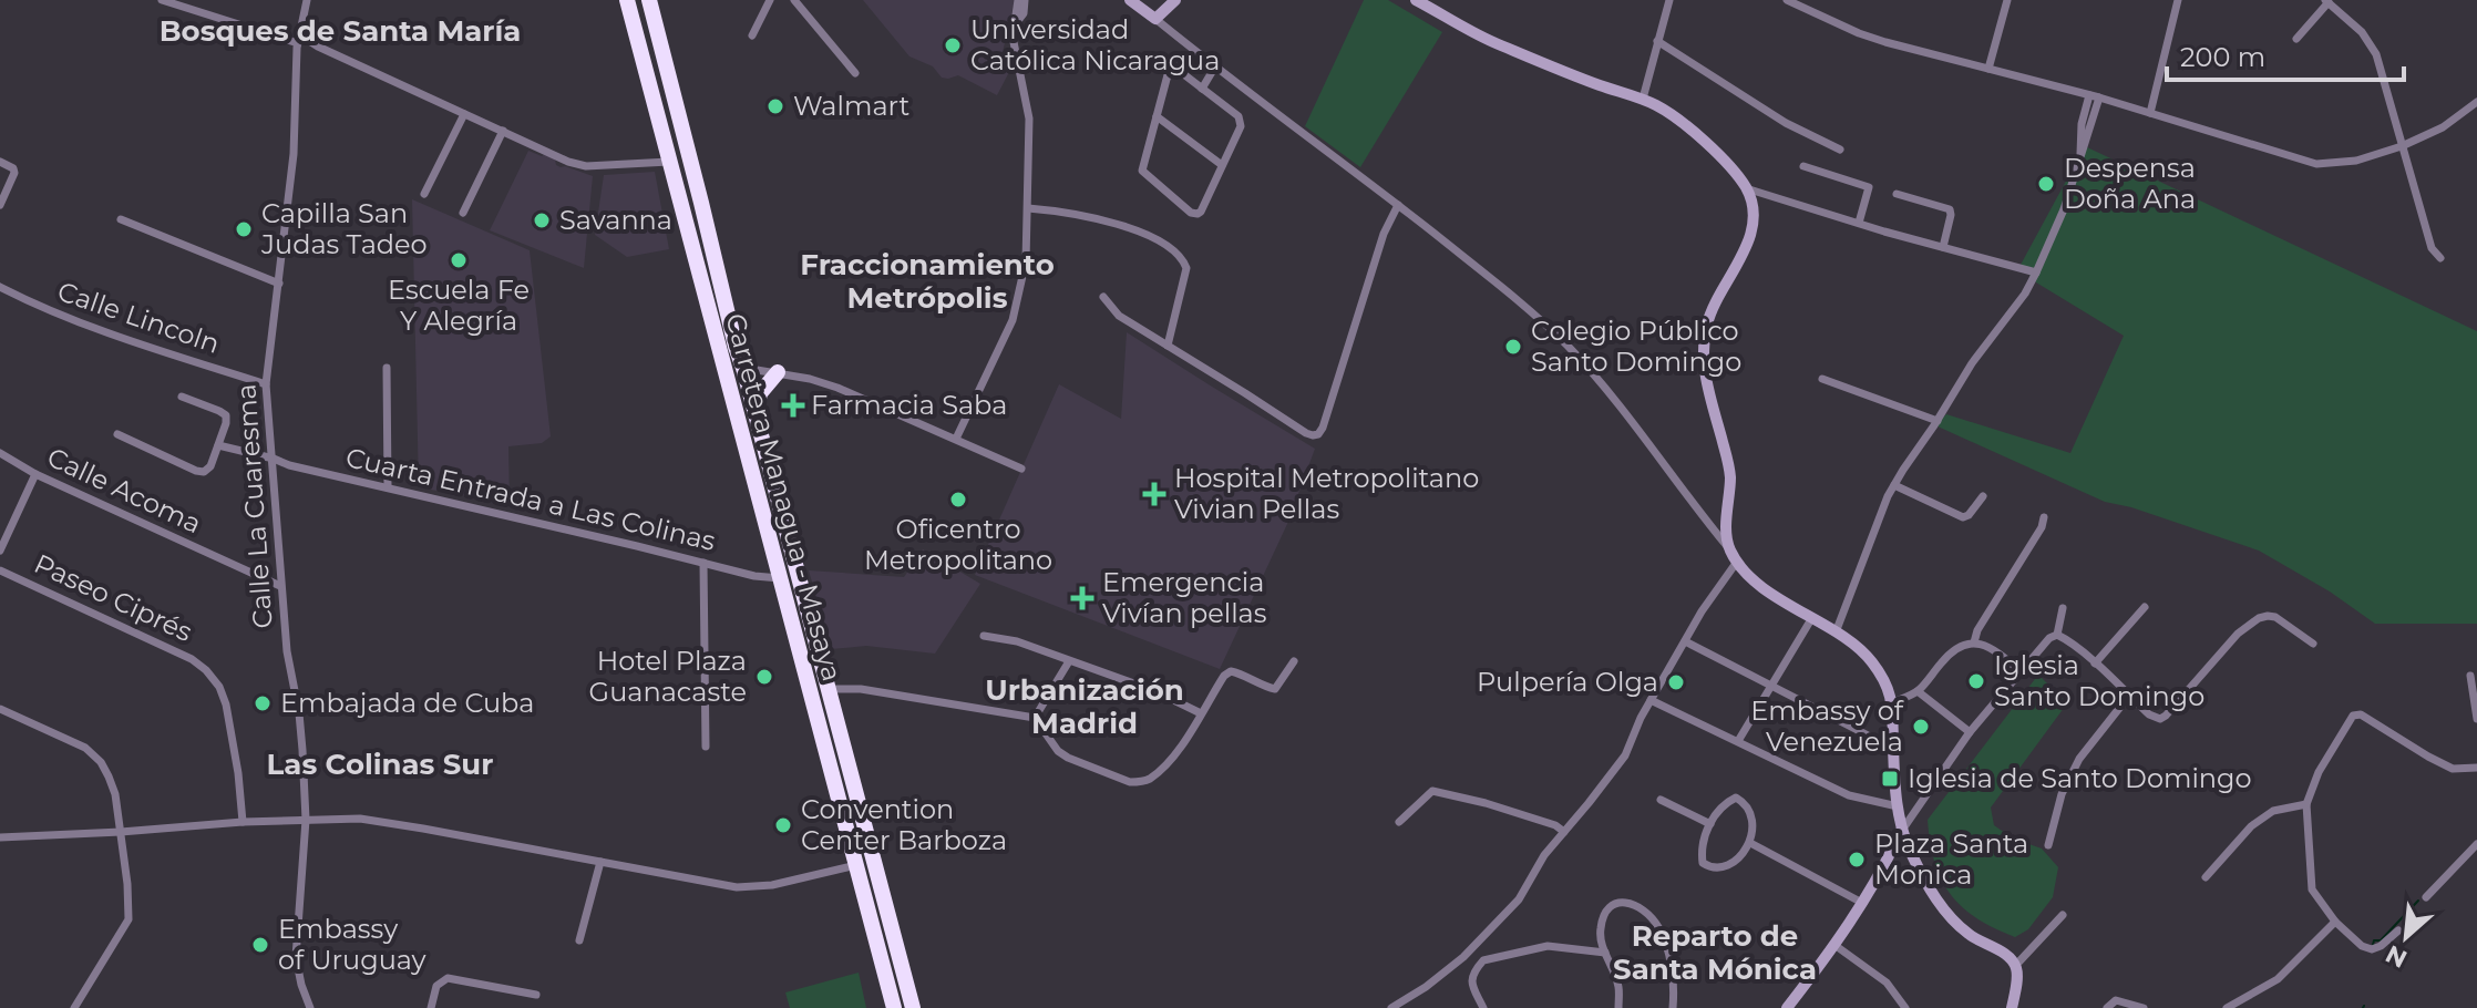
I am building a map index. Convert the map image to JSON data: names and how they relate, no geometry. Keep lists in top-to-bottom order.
{
  "streets": {
    "highway": ["Carretera Managua - Masaya"],
    "street": [
      "Calle Lincoln",
      "Calle Acoma",
      "Cuarta Entrada a Las Colinas",
      "Calle La Cuaresma",
      "Paseo Ciprés"
    ]
  },
  "crossings": [
    ["Calle Lincoln", "Calle La Cuaresma"],
    ["Calle Acoma", "Calle La Cuaresma"],
    ["Carretera Managua - Masaya", "Cuarta Entrada a Las Colinas"],
    ["Cuarta Entrada a Las Colinas", "Calle La Cuaresma"]
  ],
  "districts": [
    "Bosques de Santa María",
    "Fraccionamiento Metrópolis",
    "Urbanización Madrid",
    "Las Colinas Sur",
    "Reparto de Santa Mónica"
  ],
  "places": {
    "other": [
      "Universidad Católica Nicaragua",
      "Walmart",
      "Despensa Doña Ana",
      "Savanna",
      "Capilla San Judas Tadeo",
      "Escuela Fe Y Alegría",
      "Colegio Público Santo Domingo",
      "Oficentro Metropolitano",
      "Hotel Plaza Guanacaste",
      "Iglesia Santo Domingo",
      "Pulpería Olga",
      "Embajada de Cuba",
      "Embassy of Venezuela",
      "Convention Center Barboza",
      "Plaza Santa Monica",
      "Embassy of Uruguay"
    ],
    "health": ["Farmacia Saba", "Hospital Metropolitano Vivian Pellas", "Emergencia Vivían pellas"],
    "transit": ["Iglesia de Santo Domingo"]
  },
  "scale_bar": "200 m",
  "north": "bottom left"
}
